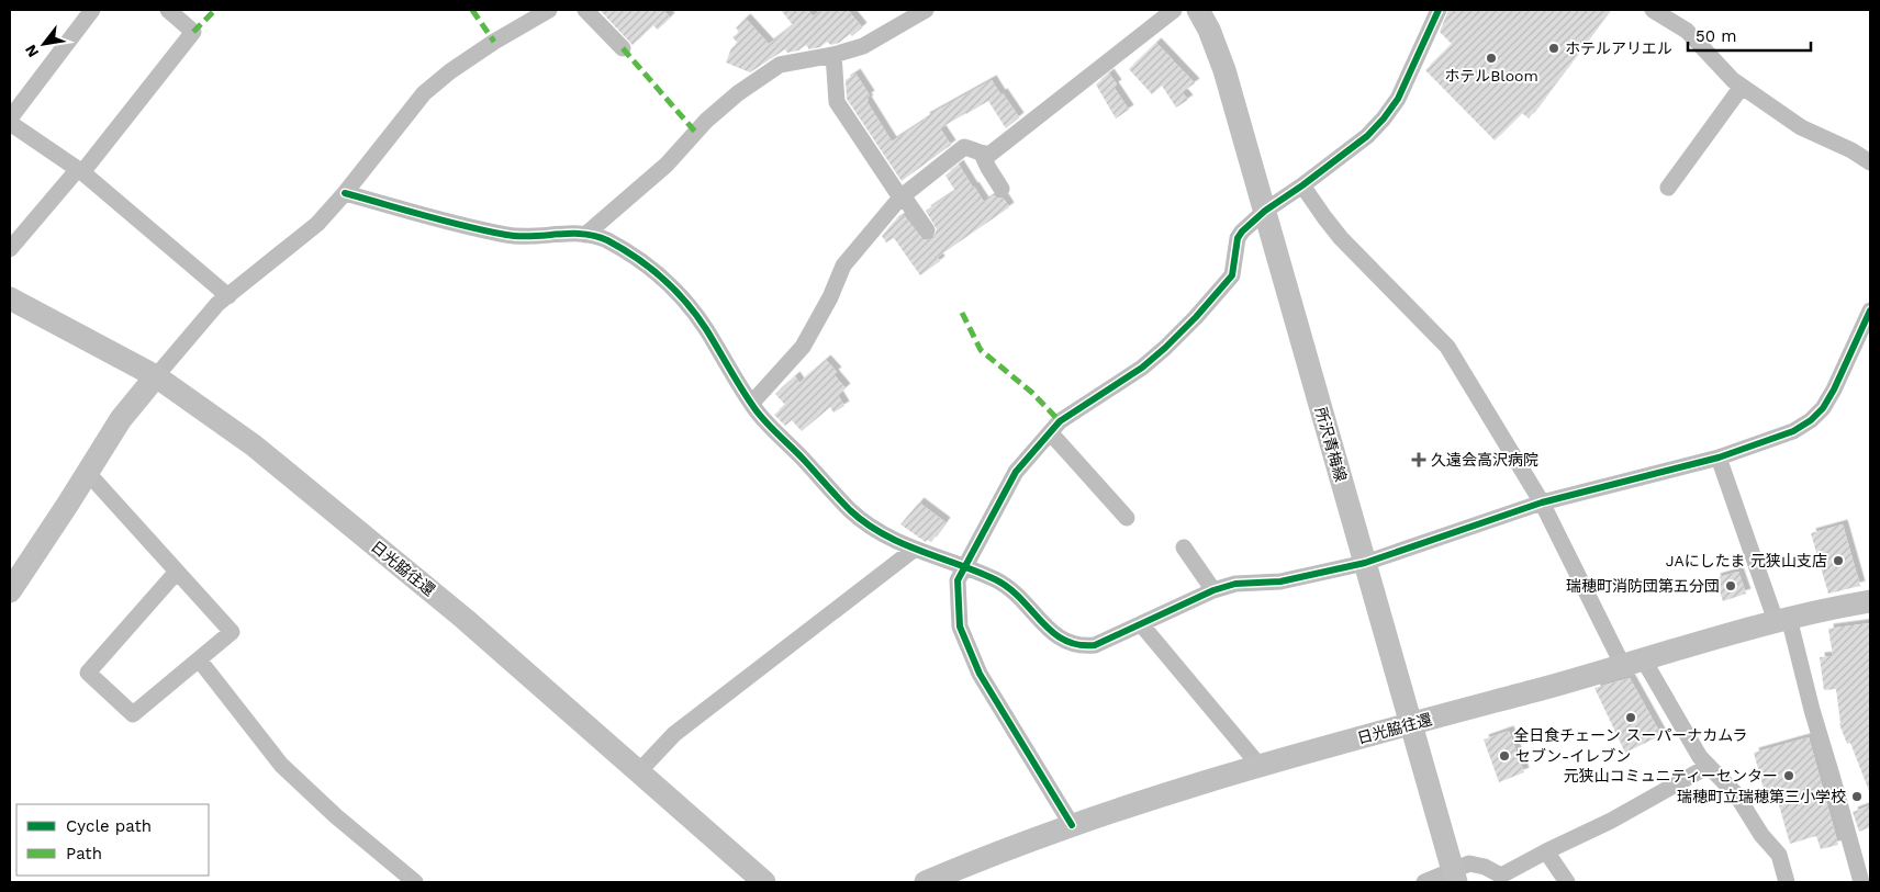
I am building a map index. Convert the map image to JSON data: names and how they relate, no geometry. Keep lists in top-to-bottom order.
{
  "streets": {
    "main road": ["所沢青梅線", "日光脇往還"]
  },
  "crossings": [
    ["所沢青梅線", "日光脇往還"]
  ],
  "places": {
    "other": [
      "ホテルアリエル",
      "ホテルBloom",
      "JAにしたま 元狭山支店",
      "瑞穂町消防団第五分団",
      "全日食チェーン スーパーナカムラ",
      "セブン-イレブン",
      "元狭山コミュニティーセンター",
      "瑞穂町立瑞穂第三小学校"
    ],
    "health": ["久遠会高沢病院"]
  },
  "legend": ["Cycle path", "Path"],
  "scale_bar": "50 m",
  "north": "bottom left"
}
